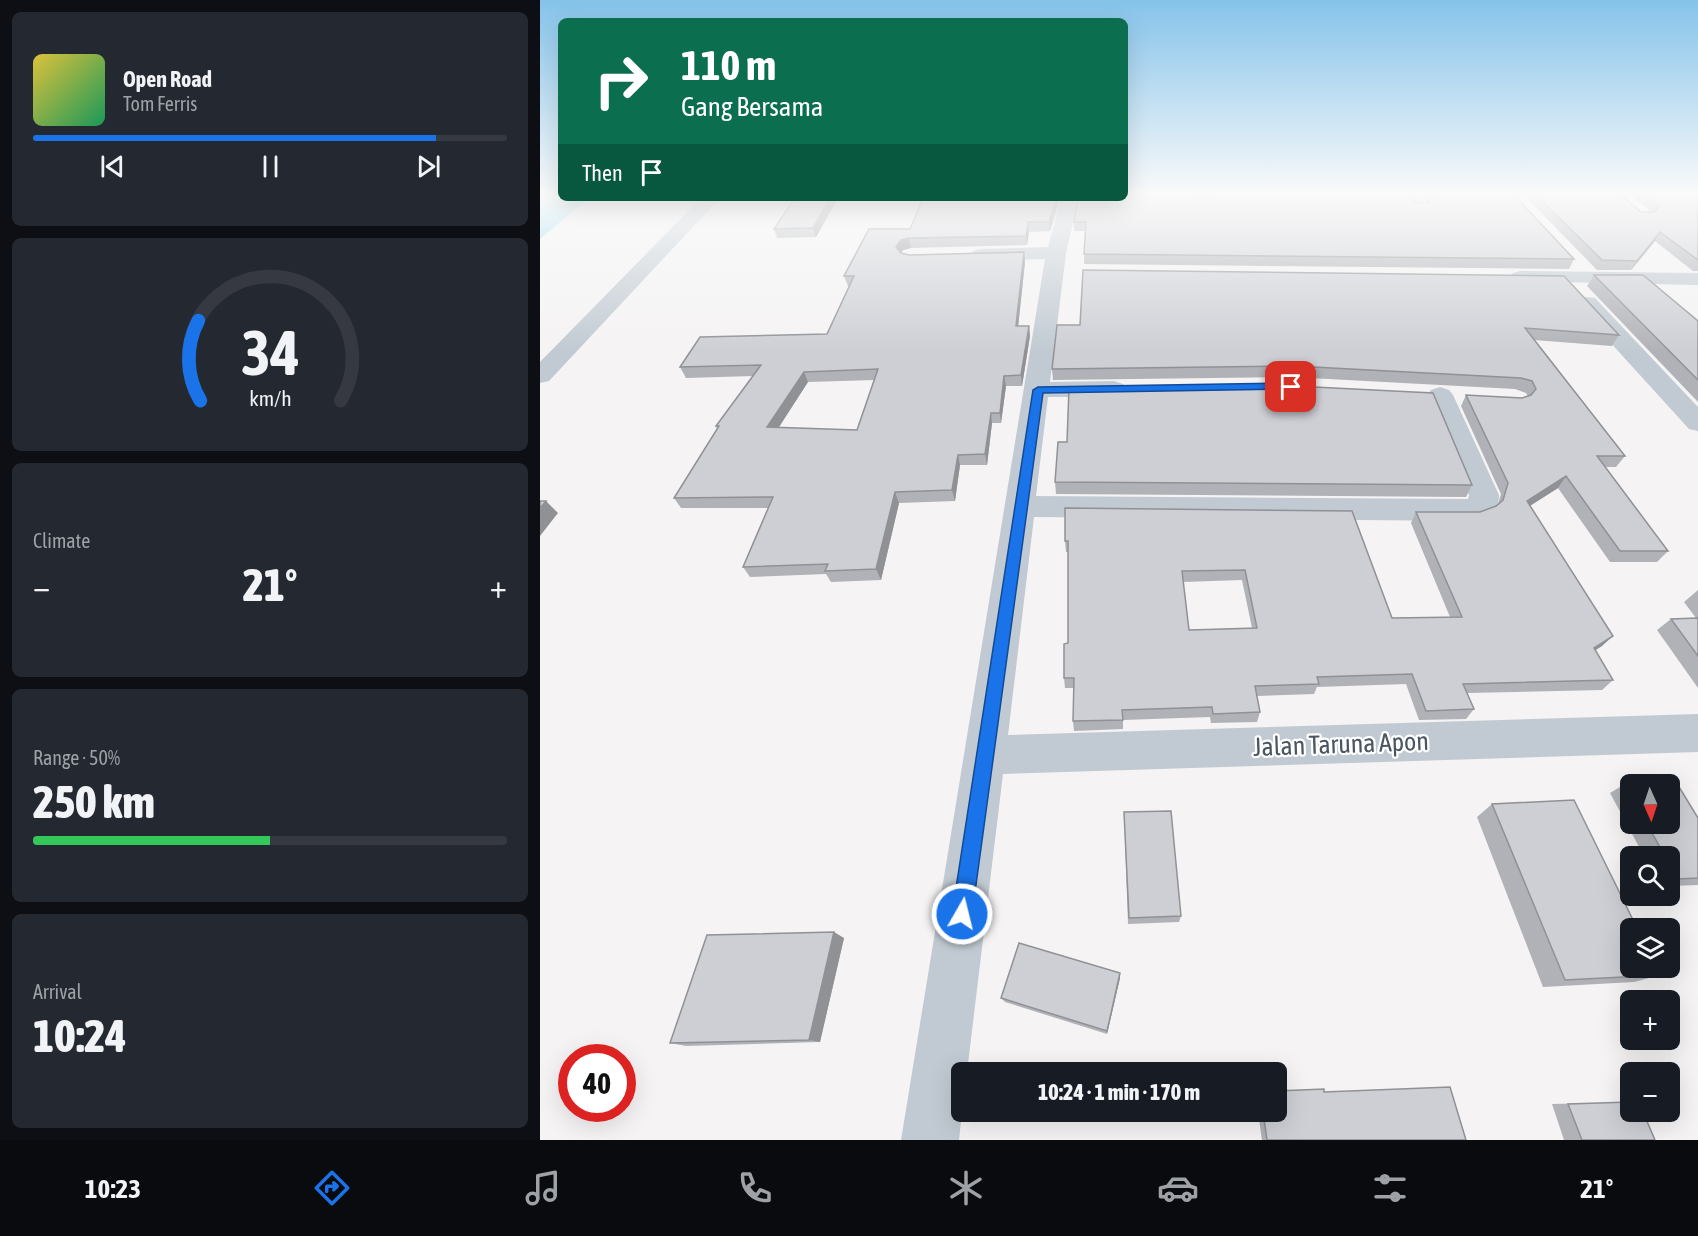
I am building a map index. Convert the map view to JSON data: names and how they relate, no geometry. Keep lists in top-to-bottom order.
{
  "streets": {
    "street": ["Jalan Taruna Apon"]
  },
  "north": "bottom",
  "page": {
    "turn": ["110 m", "Gang Bersama"],
    "song": ["Open Road", "Tom Ferris"],
    "then": "Then",
    "tile": [
      "Climate",
      ["Range · 50%", "250 km"],
      ["Arrival", "10:24"]
    ],
    "heat": ["−", "21°", "+"],
    "map_buttons": ["+", "−"],
    "limit": "40",
    "trip": "10:24 · 1 min · 170 m",
    "tabs": ["10:23", "21°"],
    "gauge": ["34", "km/h"]
  }
}
